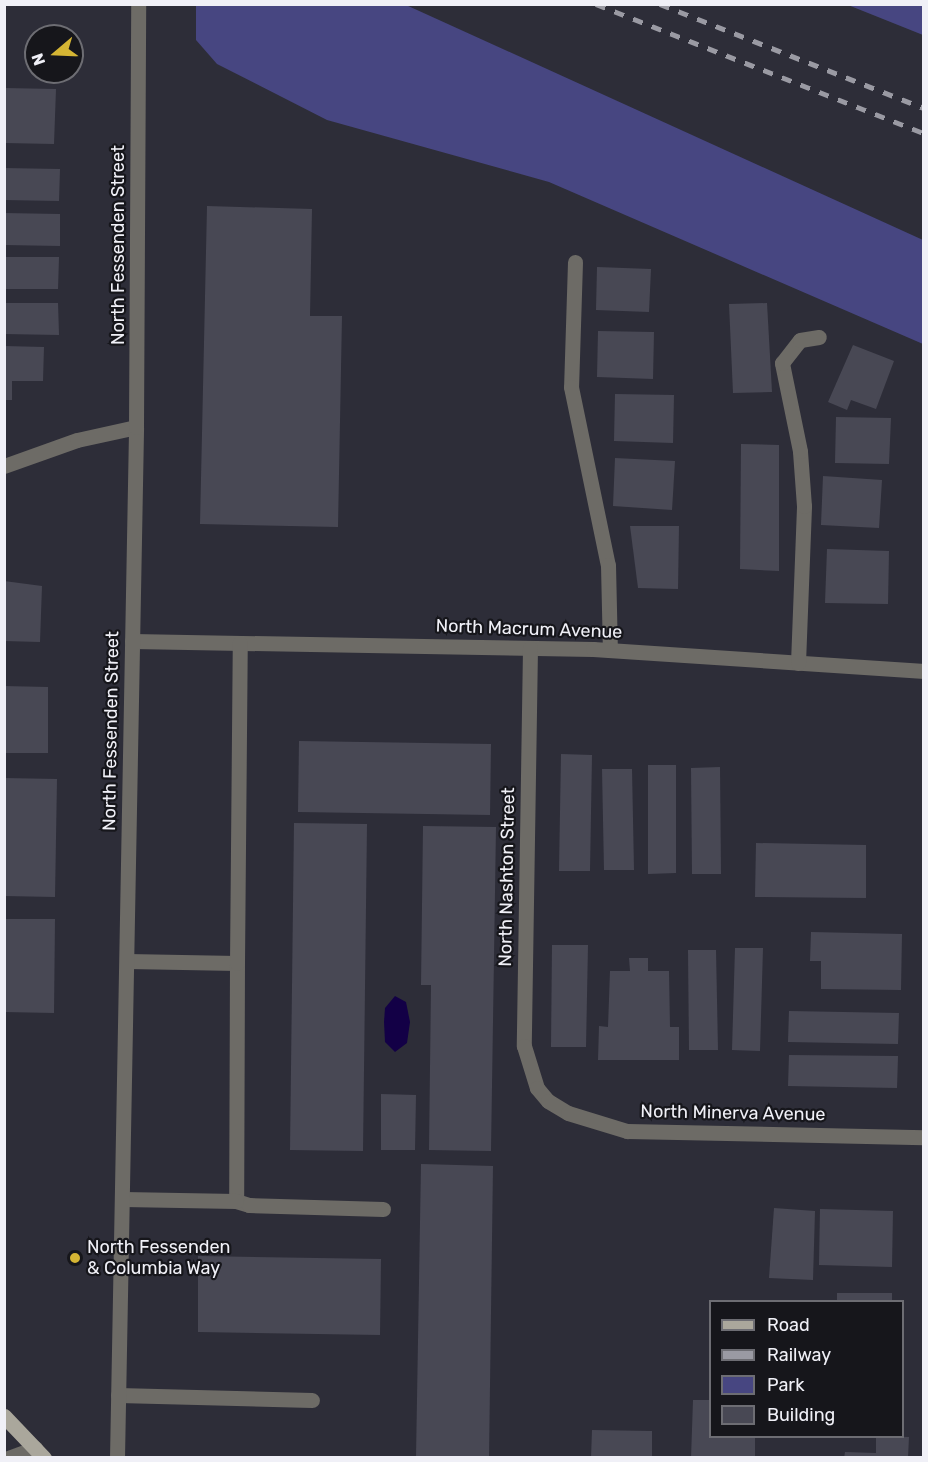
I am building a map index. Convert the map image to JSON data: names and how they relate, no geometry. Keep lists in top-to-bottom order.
{
  "streets": {
    "street": [
      "North Fessenden Street",
      "North Macrum Avenue",
      "North Nashton Street",
      "North Minerva Avenue"
    ]
  },
  "crossings": [
    ["North Fessenden Street", "North Macrum Avenue"],
    ["North Macrum Avenue", "North Nashton Street"],
    ["North Nashton Street", "North Minerva Avenue"]
  ],
  "places": ["North Fessenden & Columbia Way"],
  "legend": [
    "Road",
    "Railway",
    "Park",
    "Building"
  ],
  "north": "left"
}
